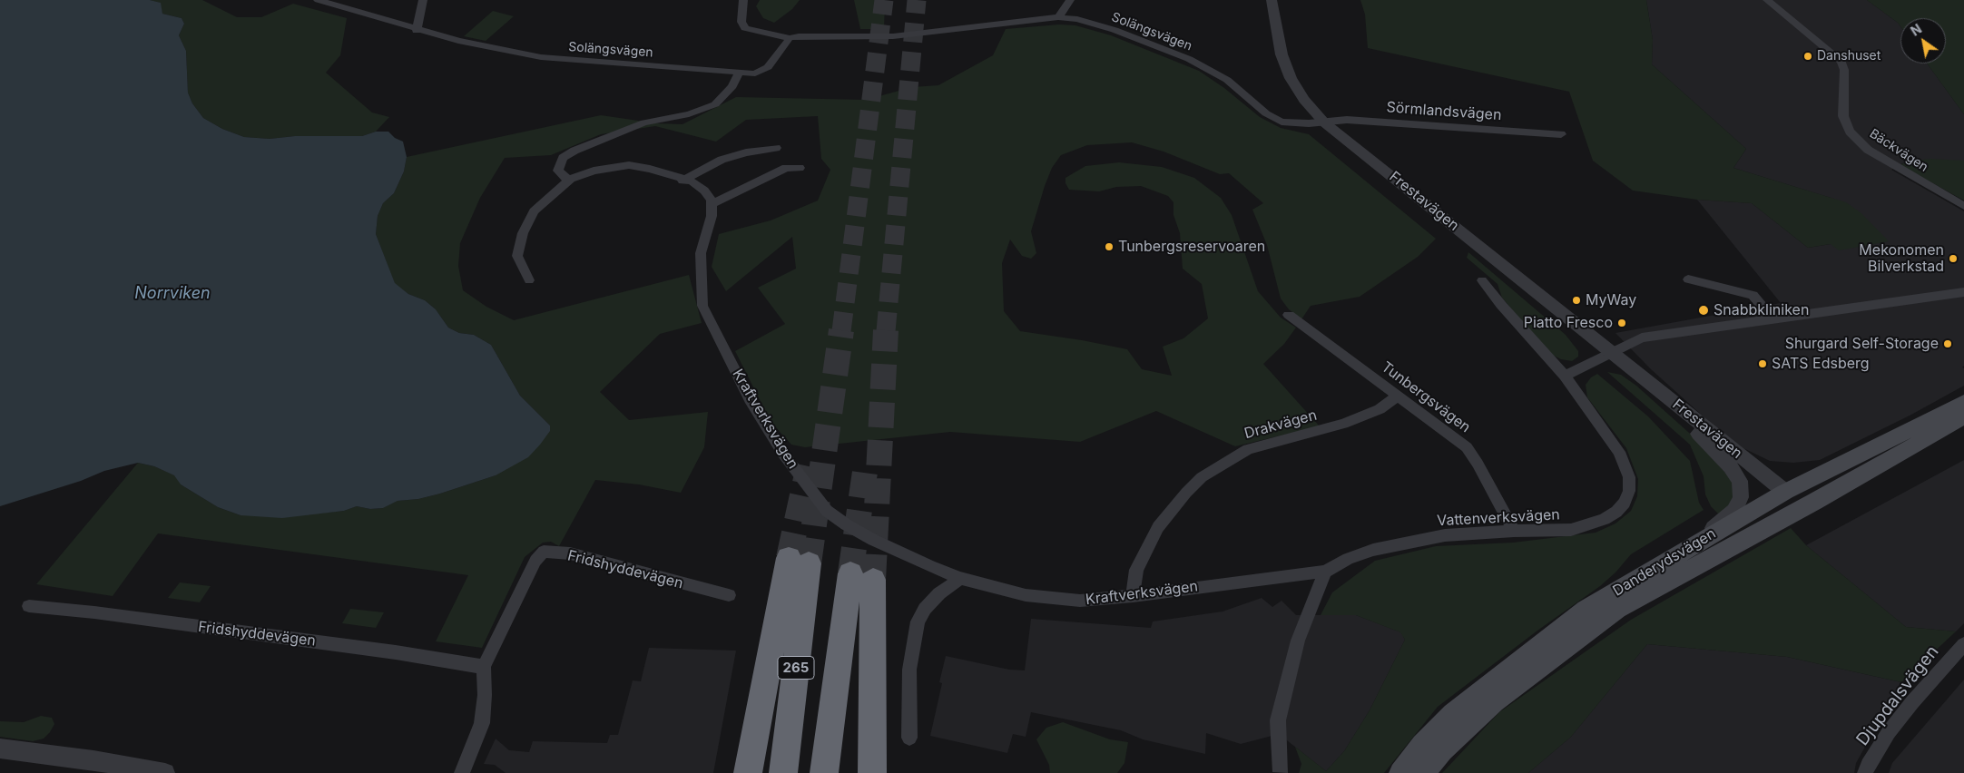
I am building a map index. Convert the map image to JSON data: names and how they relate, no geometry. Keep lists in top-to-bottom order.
{
  "streets": {
    "highway": ["265"],
    "main road": ["Danderydsvägen"],
    "street": [
      "Solängsvägen",
      "Sörmlandsvägen",
      "Bäckvägen",
      "Frestavägen",
      "Tunbergsvägen",
      "Kraftverksvägen",
      "Drakvägen",
      "Vattenverksvägen",
      "Fridshyddevägen",
      "Djupdalsvägen"
    ]
  },
  "crossings": [
    ["Solängsvägen", "Sörmlandsvägen"],
    ["Solängsvägen", "Frestavägen"],
    ["Sörmlandsvägen", "Frestavägen"],
    ["Frestavägen", "Danderydsvägen"],
    ["Tunbergsvägen", "Drakvägen"],
    ["Tunbergsvägen", "Vattenverksvägen"],
    ["Kraftverksvägen", "Drakvägen"],
    ["Kraftverksvägen", "Vattenverksvägen"]
  ],
  "water": ["Norrviken"],
  "places": [
    "Danshuset",
    "Tunbergsreservoaren",
    "Mekonomen Bilverkstad",
    "MyWay",
    "Snabbkliniken",
    "Piatto Fresco",
    "Shurgard Self-Storage",
    "SATS Edsberg"
  ],
  "north": "top left"
}
